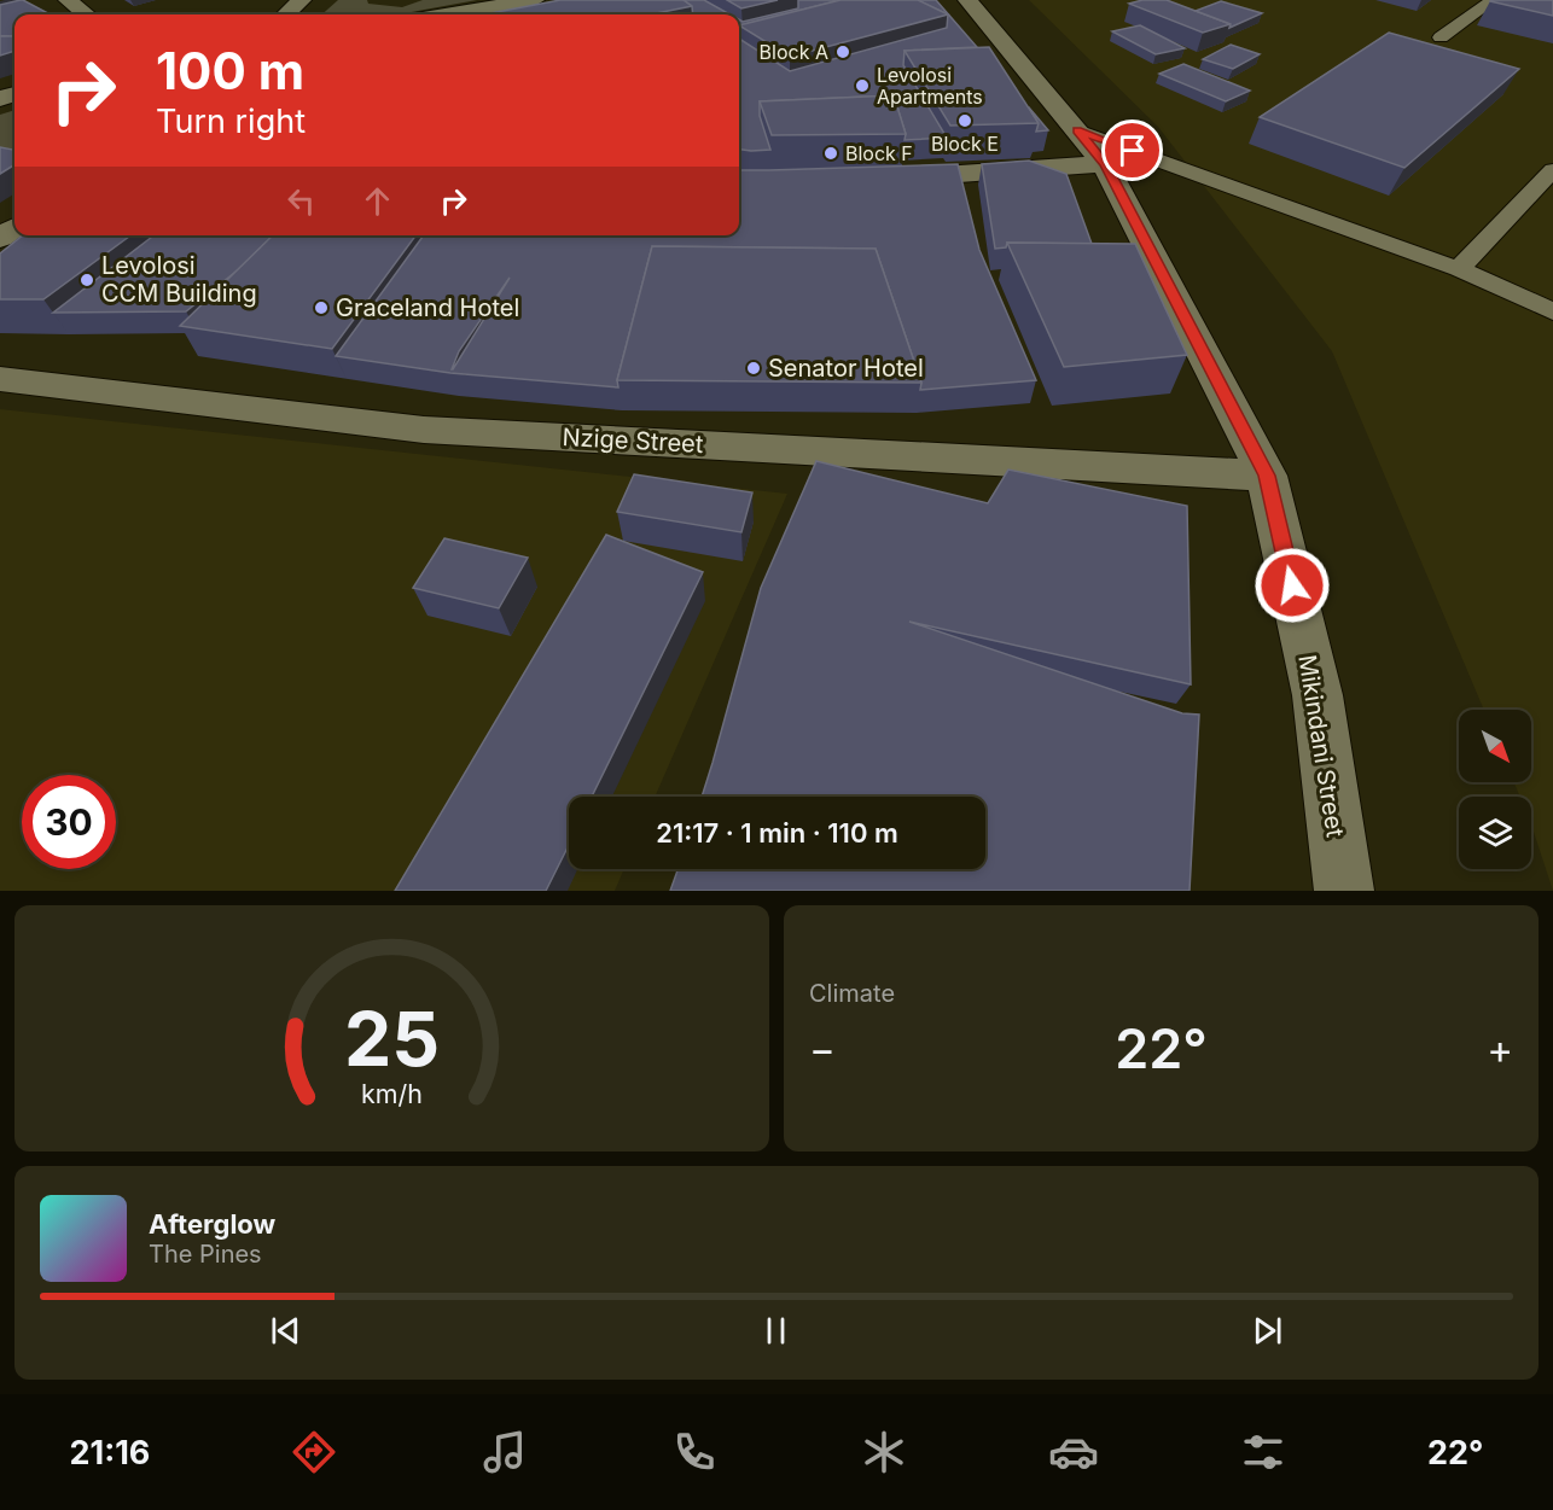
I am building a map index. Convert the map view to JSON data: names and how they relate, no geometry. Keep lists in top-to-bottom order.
{
  "streets": {
    "street": ["Nzige Street", "Mikindani Street"]
  },
  "crossings": [
    ["Nzige Street", "Mikindani Street"]
  ],
  "places": [
    "Block A",
    "Levolosi Apartments",
    "Block E",
    "Block F",
    "Levolosi CCM Building",
    "Graceland Hotel",
    "Senator Hotel"
  ],
  "north": "bottom right",
  "page": {
    "turn": ["100 m", "Turn right"],
    "limit": "30",
    "trip": "21:17 · 1 min · 110 m",
    "tile": "Climate",
    "heat": ["−", "22°", "+"],
    "song": ["Afterglow", "The Pines"],
    "tabs": ["21:16", "22°"],
    "gauge": ["25", "km/h"]
  }
}
